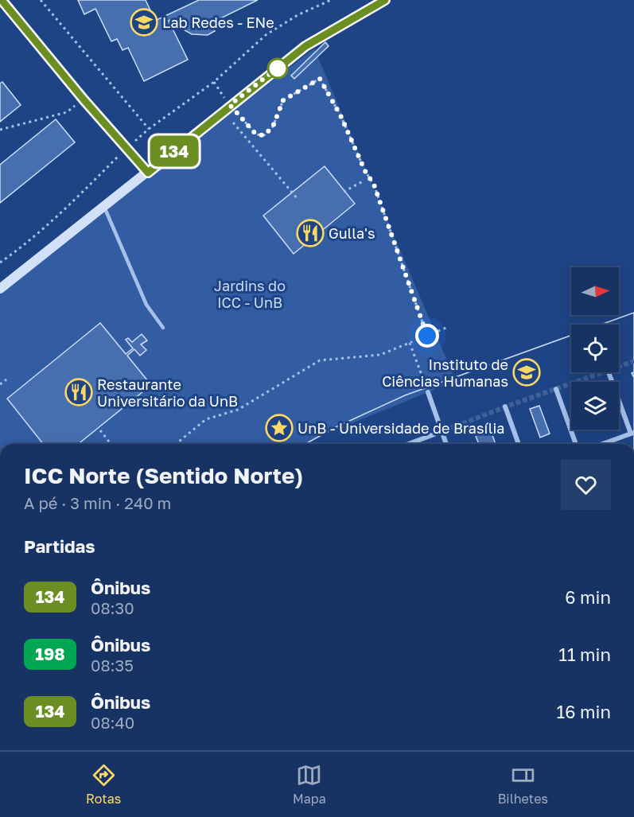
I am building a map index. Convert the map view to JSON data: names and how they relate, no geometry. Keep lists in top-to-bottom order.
{
  "parks": ["Jardins do ICC - UnB"],
  "places": {
    "school or university": ["Lab Redes - ENe", "Instituto de Ciências Humanas"],
    "restaurant": ["Gulla's", "Restaurante Universitário da UnB"],
    "place": ["UnB - Universidade de Brasília"]
  },
  "lines": ["bus line 134"],
  "north": "right",
  "page": {
    "on_map": "134",
    "heading": [
      ["ICC Norte (Sentido Norte)", "A pé · 3 min · 240 m"],
      "Partidas"
    ],
    "list": [
      {
        "mark": "134",
        "name": "Ônibus",
        "note": "08:30",
        "value": "6 min"
      },
      {
        "mark": "198",
        "name": "Ônibus",
        "note": "08:35",
        "value": "11 min"
      },
      {
        "mark": "134",
        "name": "Ônibus",
        "note": "08:40",
        "value": "16 min"
      }
    ],
    "tabs": ["Rotas", "Mapa", "Bilhetes"]
  }
}
